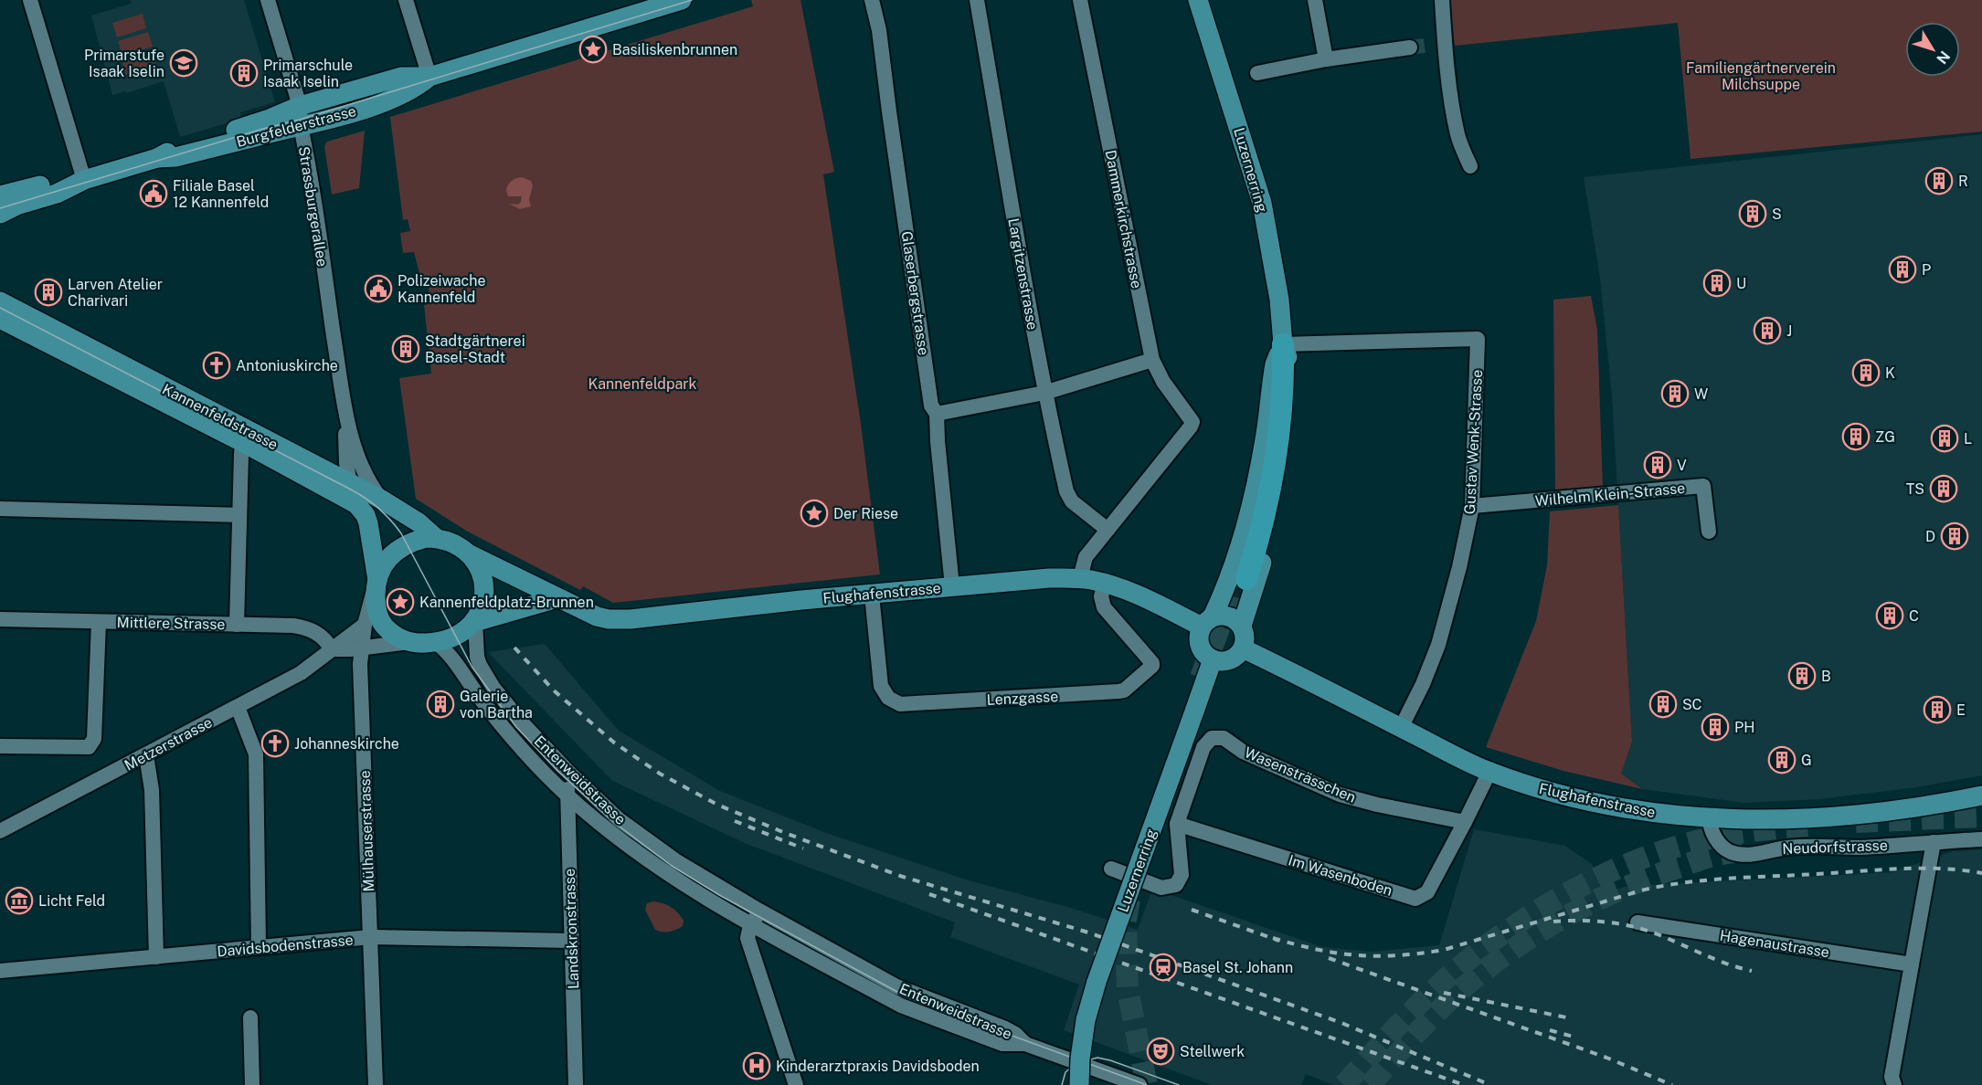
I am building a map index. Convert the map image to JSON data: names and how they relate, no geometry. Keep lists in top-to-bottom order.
{
  "streets": {
    "main road": [
      "Burgfelderstrasse",
      "Luzernerring",
      "Kannenfeldstrasse",
      "Flughafenstrasse"
    ],
    "street": [
      "Strassburgerallee",
      "Dammerkirchstrasse",
      "Largitzenstrasse",
      "Glaserbergstrasse",
      "Gustav Wenk-Strasse",
      "Wilhelm Klein-Strasse",
      "Mittlere Strasse",
      "Lenzgasse",
      "Metzerstrasse",
      "Wasensträsschen",
      "Entenweidstrasse",
      "Mülhauserstrasse",
      "Neudorfstrasse",
      "Im Wasenboden",
      "Landskronstrasse",
      "Hagenaustrasse",
      "Davidsbodenstrasse"
    ]
  },
  "crossings": [
    ["Burgfelderstrasse", "Strassburgerallee"],
    ["Luzernerring", "Gustav Wenk-Strasse"],
    ["Luzernerring", "Flughafenstrasse"],
    ["Strassburgerallee", "Kannenfeldstrasse"],
    ["Dammerkirchstrasse", "Largitzenstrasse"],
    ["Glaserbergstrasse", "Flughafenstrasse"],
    ["Kannenfeldstrasse", "Flughafenstrasse"],
    ["Kannenfeldstrasse", "Entenweidstrasse"],
    ["Kannenfeldstrasse", "Mülhauserstrasse"],
    ["Gustav Wenk-Strasse", "Wilhelm Klein-Strasse"],
    ["Gustav Wenk-Strasse", "Flughafenstrasse"],
    ["Flughafenstrasse", "Lenzgasse"],
    ["Flughafenstrasse", "Entenweidstrasse"],
    ["Flughafenstrasse", "Mülhauserstrasse"],
    ["Flughafenstrasse", "Neudorfstrasse"],
    ["Mittlere Strasse", "Metzerstrasse"],
    ["Metzerstrasse", "Mülhauserstrasse"],
    ["Wasensträsschen", "Im Wasenboden"],
    ["Entenweidstrasse", "Mülhauserstrasse"],
    ["Entenweidstrasse", "Landskronstrasse"],
    ["Mülhauserstrasse", "Davidsbodenstrasse"],
    ["Landskronstrasse", "Davidsbodenstrasse"]
  ],
  "parks": ["Familiengärtnerverein Milchsuppe", "Kannenfeldpark"],
  "places": {
    "place": ["Basiliskenbrunnen", "Der Riese", "Kannenfeldplatz-Brunnen"],
    "school or university": ["Primarstufe Isaak Iselin"],
    "building": [
      "Primarschule Isaak Iselin",
      "R",
      "S",
      "P",
      "U",
      "Larven Atelier Charivari",
      "J",
      "Stadtgärtnerei Basel-Stadt",
      "K",
      "W",
      "ZG",
      "L",
      "V",
      "TS",
      "D",
      "C",
      "B",
      "Galerie von Bartha",
      "SC",
      "E",
      "PH",
      "G"
    ],
    "public building": ["Filiale Basel 12 Kannenfeld", "Polizeiwache Kannenfeld"],
    "church": ["Antoniuskirche", "Johanneskirche"],
    "museum": ["Licht Feld"],
    "station": ["Basel St. Johann"],
    "theatre": ["Stellwerk"],
    "hospital": ["Kinderarztpraxis Davidsboden"]
  },
  "north": "bottom right"
}
